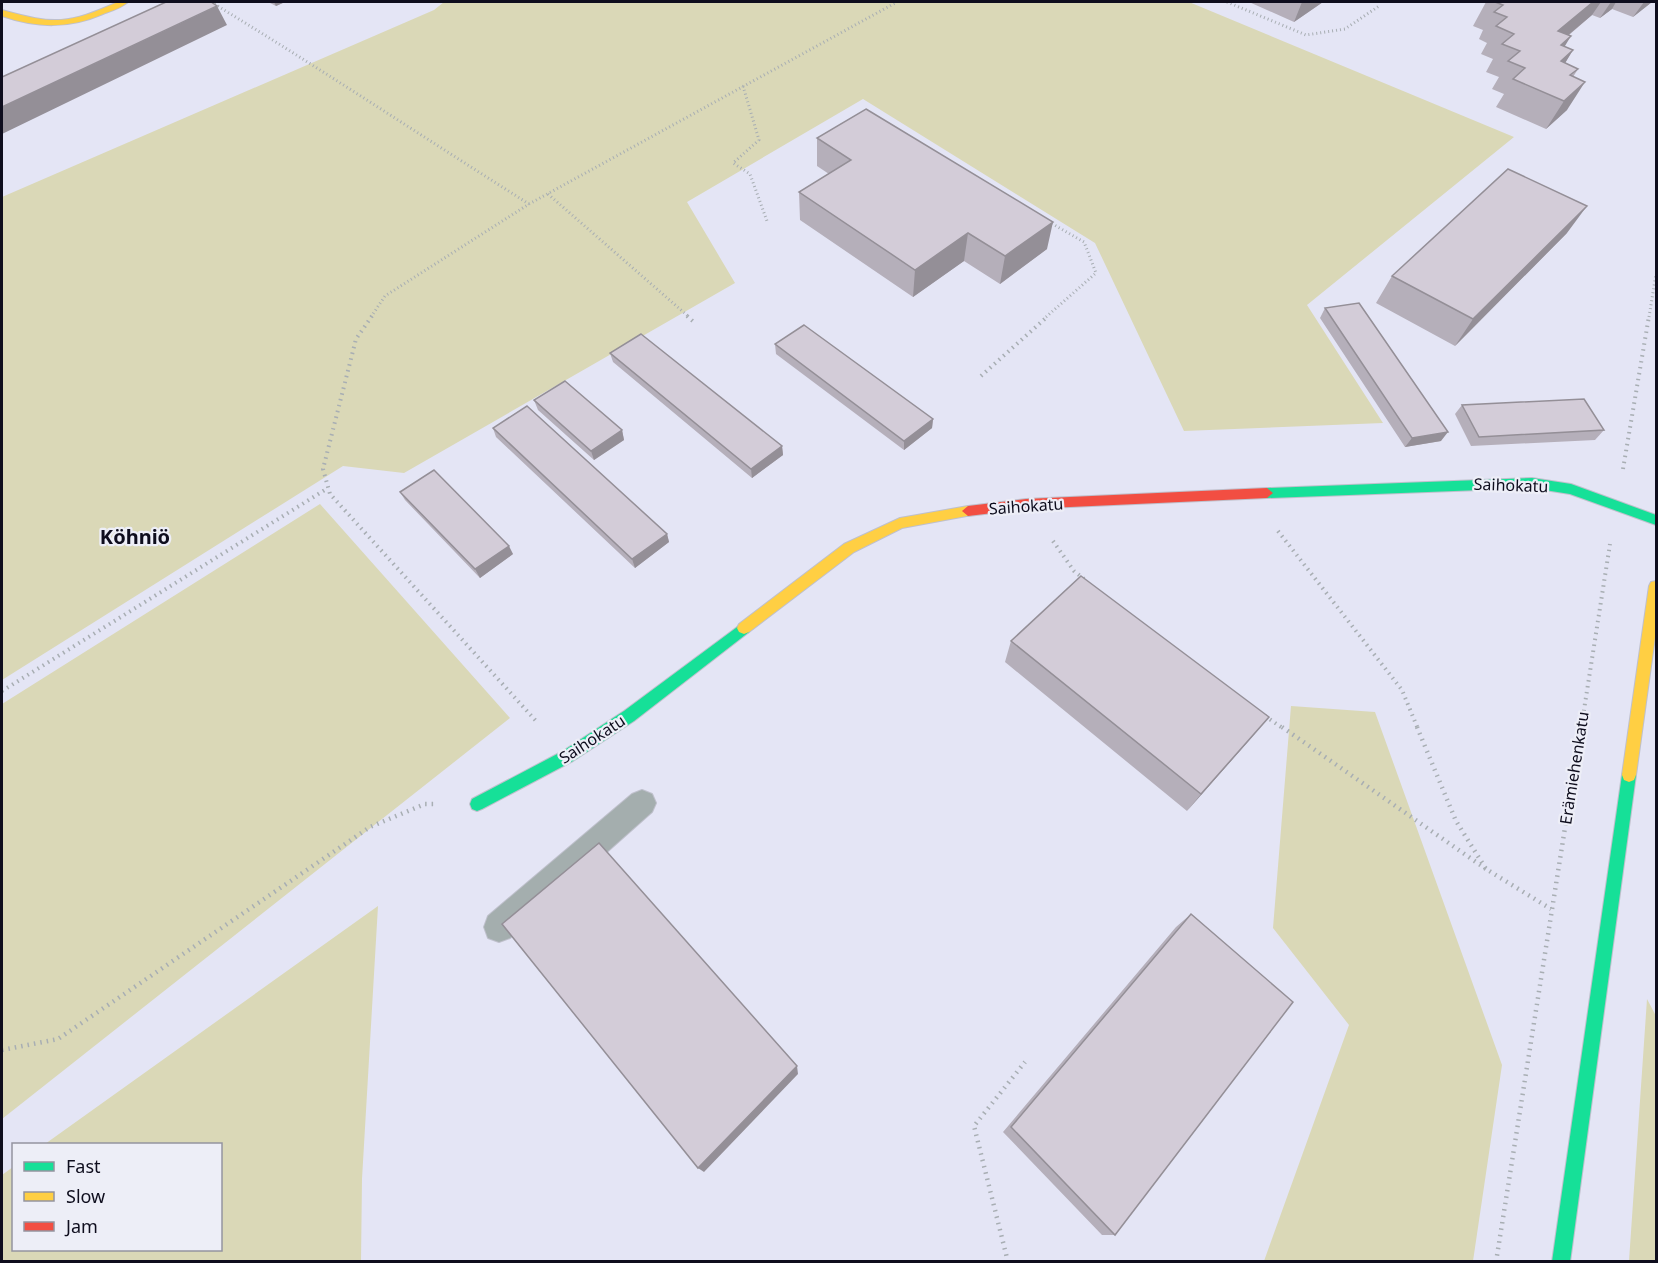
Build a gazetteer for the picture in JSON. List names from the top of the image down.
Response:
{
  "streets": {
    "street": ["Saihokatu"],
    "path": ["Erämiehenkatu"]
  },
  "crossings": [
    ["Saihokatu", "Erämiehenkatu"]
  ],
  "districts": ["Köhniö"],
  "legend": ["Fast", "Slow", "Jam"]
}
